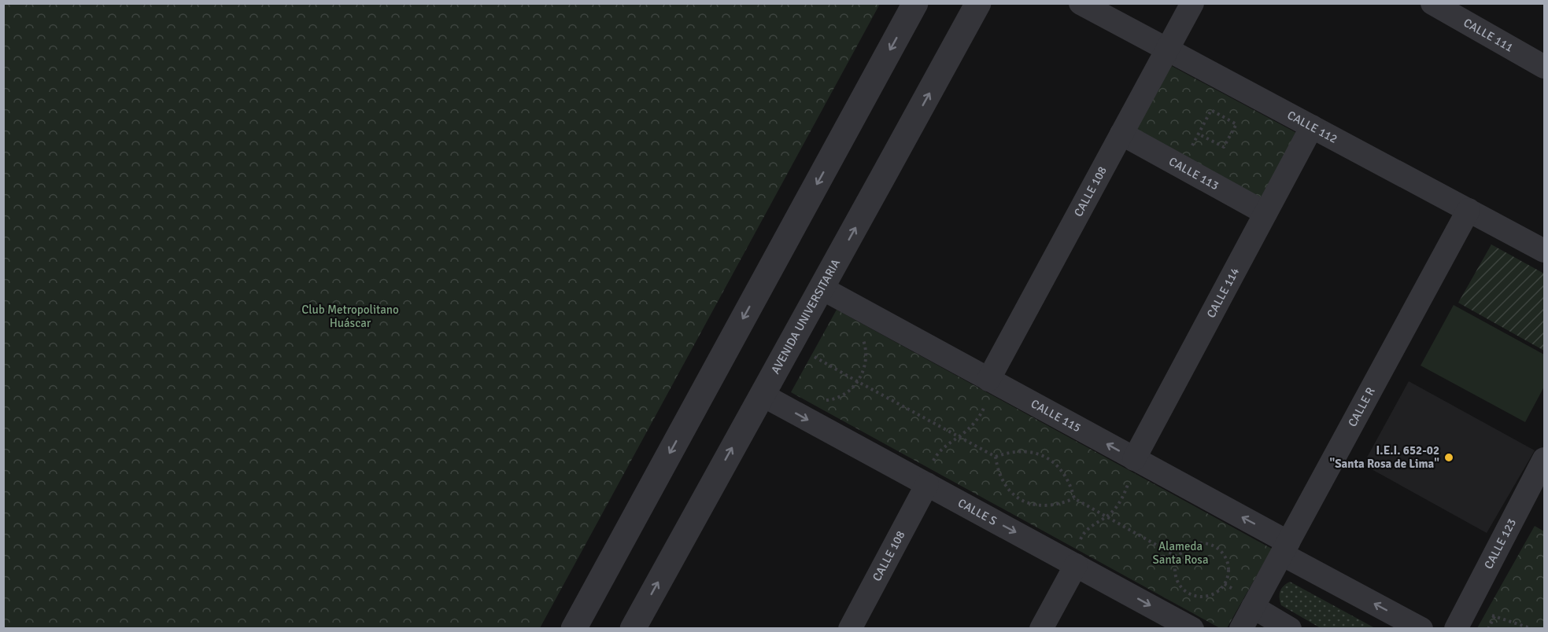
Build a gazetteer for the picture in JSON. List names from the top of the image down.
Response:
{
  "streets": {
    "street": [
      "CALLE 111",
      "CALLE 112",
      "CALLE 113",
      "CALLE 108",
      "CALLE 114",
      "AVENIDA UNIVERSITARIA",
      "CALLE R",
      "CALLE 115",
      "CALLE S",
      "CALLE 123"
    ]
  },
  "crossings": [
    ["CALLE 112", "CALLE 108"],
    ["CALLE 112", "CALLE 114"],
    ["CALLE 112", "CALLE R"],
    ["CALLE 113", "CALLE 108"],
    ["CALLE 113", "CALLE 114"],
    ["CALLE 108", "CALLE 115"],
    ["CALLE 108", "CALLE S"],
    ["CALLE 114", "CALLE 115"],
    ["AVENIDA UNIVERSITARIA", "CALLE 115"],
    ["AVENIDA UNIVERSITARIA", "CALLE S"],
    ["CALLE R", "CALLE 115"]
  ],
  "one_way": ["CALLE 115", "CALLE S"],
  "parks": ["Club Metropolitano Huáscar", "Alameda Santa Rosa"],
  "places": ["I.E.I. 652-02 \"Santa Rosa de Lima\""]
}
